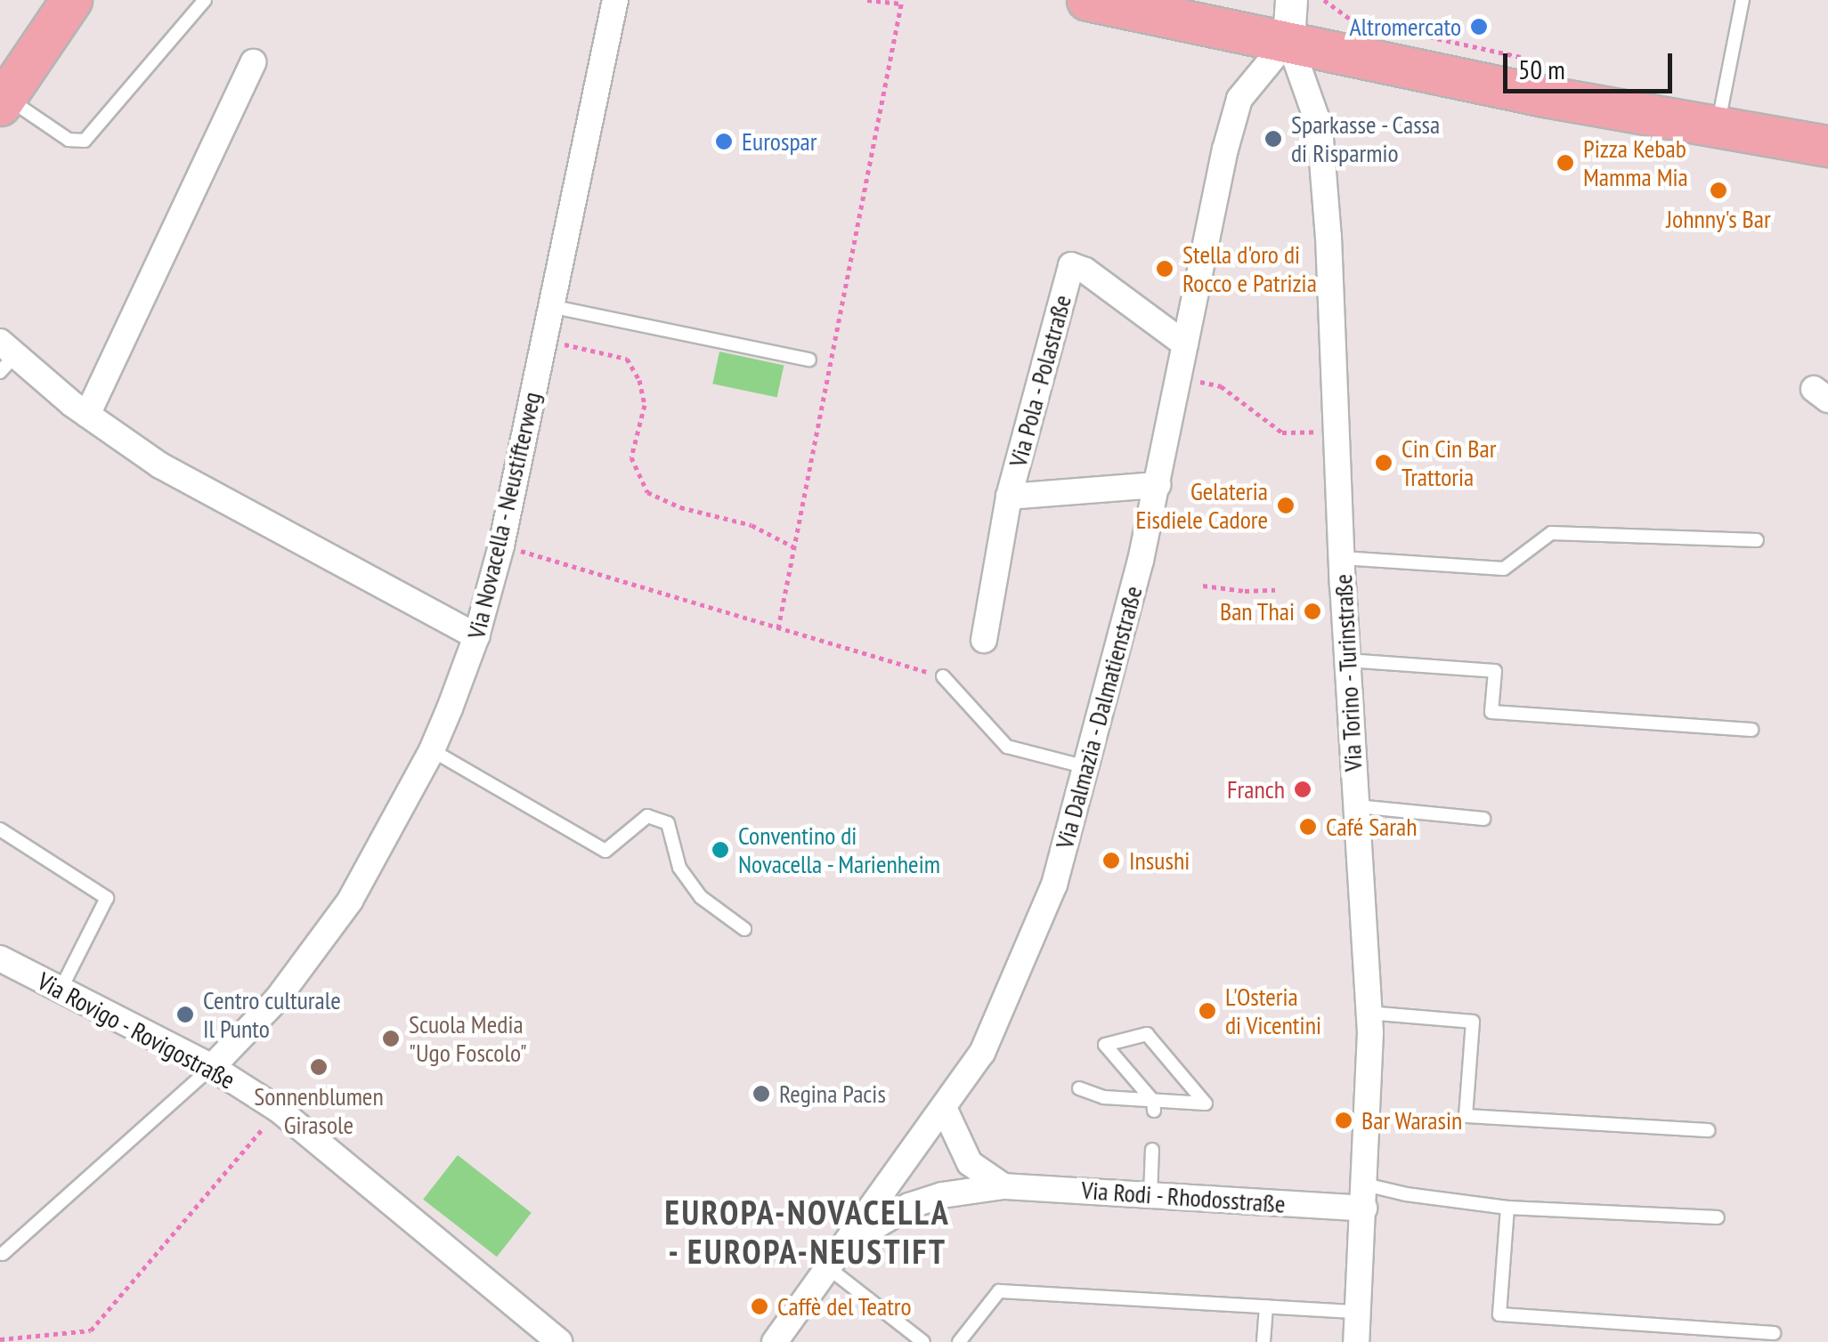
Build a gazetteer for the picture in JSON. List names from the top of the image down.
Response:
{
  "streets": {
    "street": [
      "Via Pola - Polastraße",
      "Via Novacella - Neustifterweg",
      "Via Torino - Turinstraße",
      "Via Dalmazia - Dalmatienstraße",
      "Via Rovigo - Rovigostraße",
      "Via Rodi - Rhodosstraße"
    ]
  },
  "crossings": [
    ["Via Pola - Polastraße", "Via Dalmazia - Dalmatienstraße"],
    ["Via Novacella - Neustifterweg", "Via Rovigo - Rovigostraße"],
    ["Via Torino - Turinstraße", "Via Dalmazia - Dalmatienstraße"],
    ["Via Torino - Turinstraße", "Via Rodi - Rhodosstraße"],
    ["Via Dalmazia - Dalmatienstraße", "Via Rodi - Rhodosstraße"]
  ],
  "districts": ["EUROPA-NOVACELLA - EUROPA-NEUSTIFT"],
  "places": [
    "Altromercato",
    "Sparkasse - Cassa di Risparmio",
    "Eurospar",
    "Pizza Kebab Mamma Mia",
    "Johnny's Bar",
    "Stella d'oro di Rocco e Patrizia",
    "Cin Cin Bar Trattoria",
    "Gelateria Eisdiele Cadore",
    "Ban Thai",
    "Franch",
    "Café Sarah",
    "Conventino di Novacella - Marienheim",
    "Insushi",
    "L'Osteria di Vicentini",
    "Centro culturale Il Punto",
    "Scuola Media \"Ugo Foscolo\"",
    "Sonnenblumen Girasole",
    "Regina Pacis",
    "Bar Warasin",
    "Caffè del Teatro"
  ],
  "scale_bar": "50 m"
}
